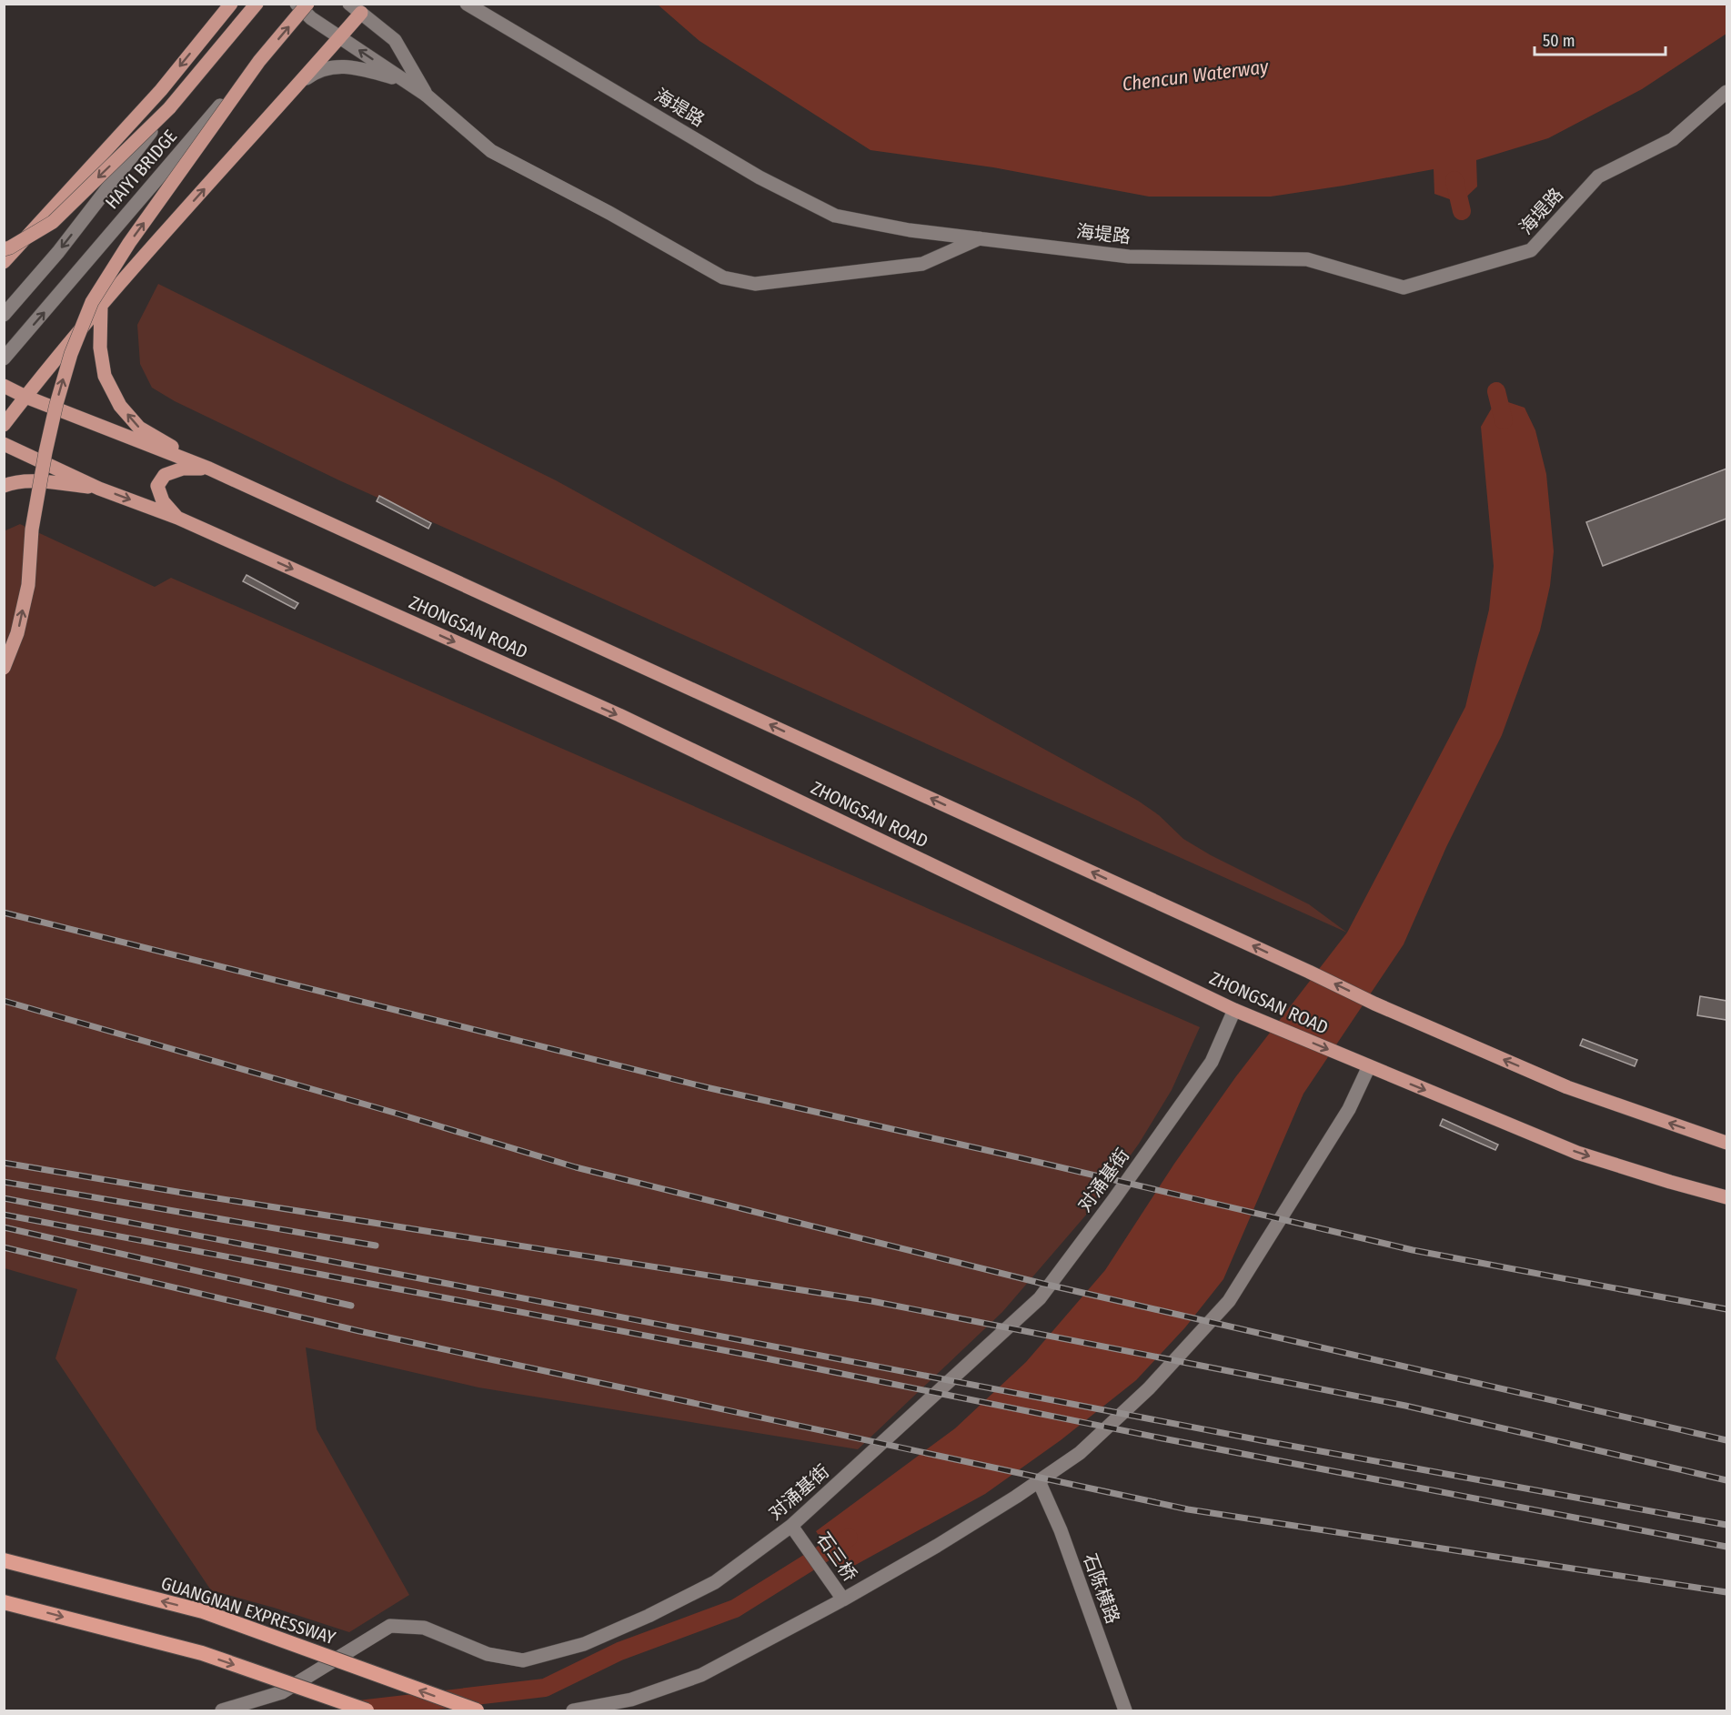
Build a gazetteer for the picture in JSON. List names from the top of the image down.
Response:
{
  "streets": {
    "highway": ["GUANGNAN EXPRESSWAY"],
    "main road": ["HAIYI BRIDGE", "ZHONGSAN ROAD"],
    "street": [
      "海堤路",
      "对涌基街",
      "石三桥",
      "石陈横路"
    ]
  },
  "crossings": [
    ["ZHONGSAN ROAD", "对涌基街"],
    ["对涌基街", "石三桥"]
  ],
  "water": ["Chencun Waterway"],
  "scale_bar": "50 m"
}
